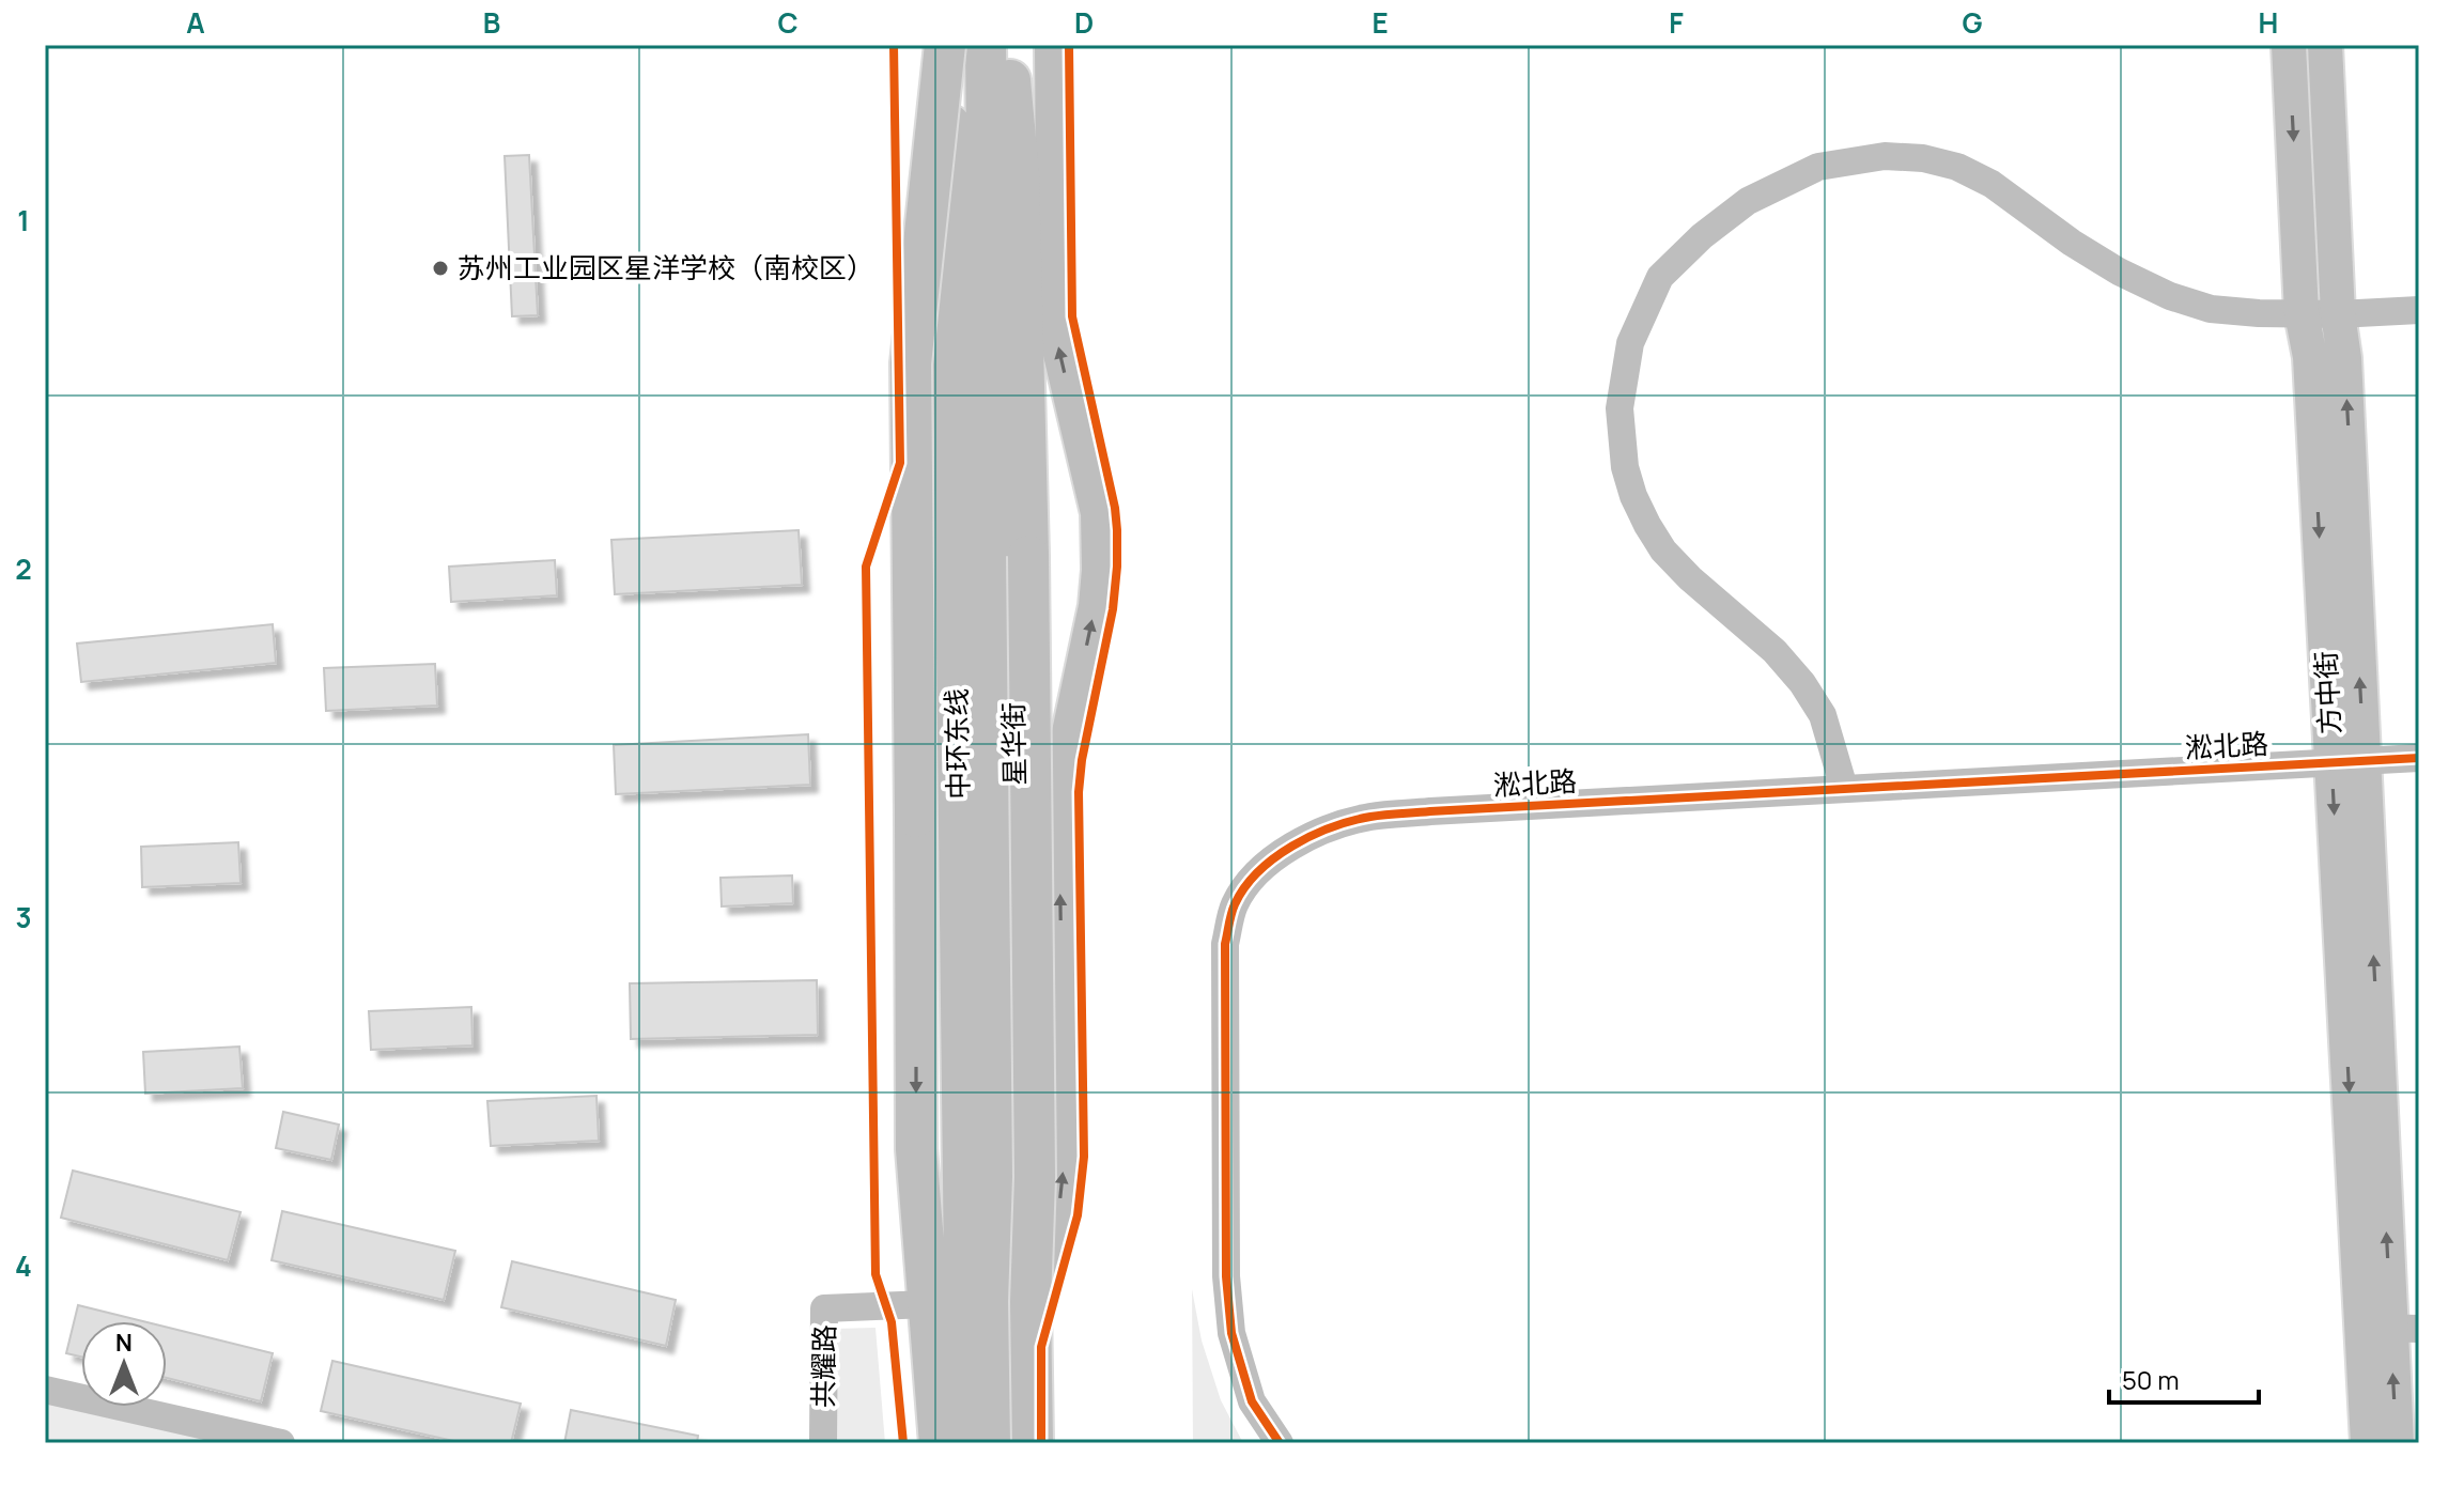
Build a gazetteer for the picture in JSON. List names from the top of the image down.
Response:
{
  "streets": {
    "highway": ["中环东线"],
    "main road": ["方中街", "星华街"],
    "street": ["淞北路", "共耀路"]
  },
  "crossings": [
    ["方中街", "淞北路"]
  ],
  "places": ["苏州工业园区星洋学校（南校区）"],
  "scale_bar": "50 m",
  "north": "top",
  "grid": {
    "columns": [
      "A",
      "B",
      "C",
      "D",
      "E",
      "F",
      "G",
      "H"
    ],
    "rows": [
      "1",
      "2",
      "3",
      "4"
    ]
  }
}
